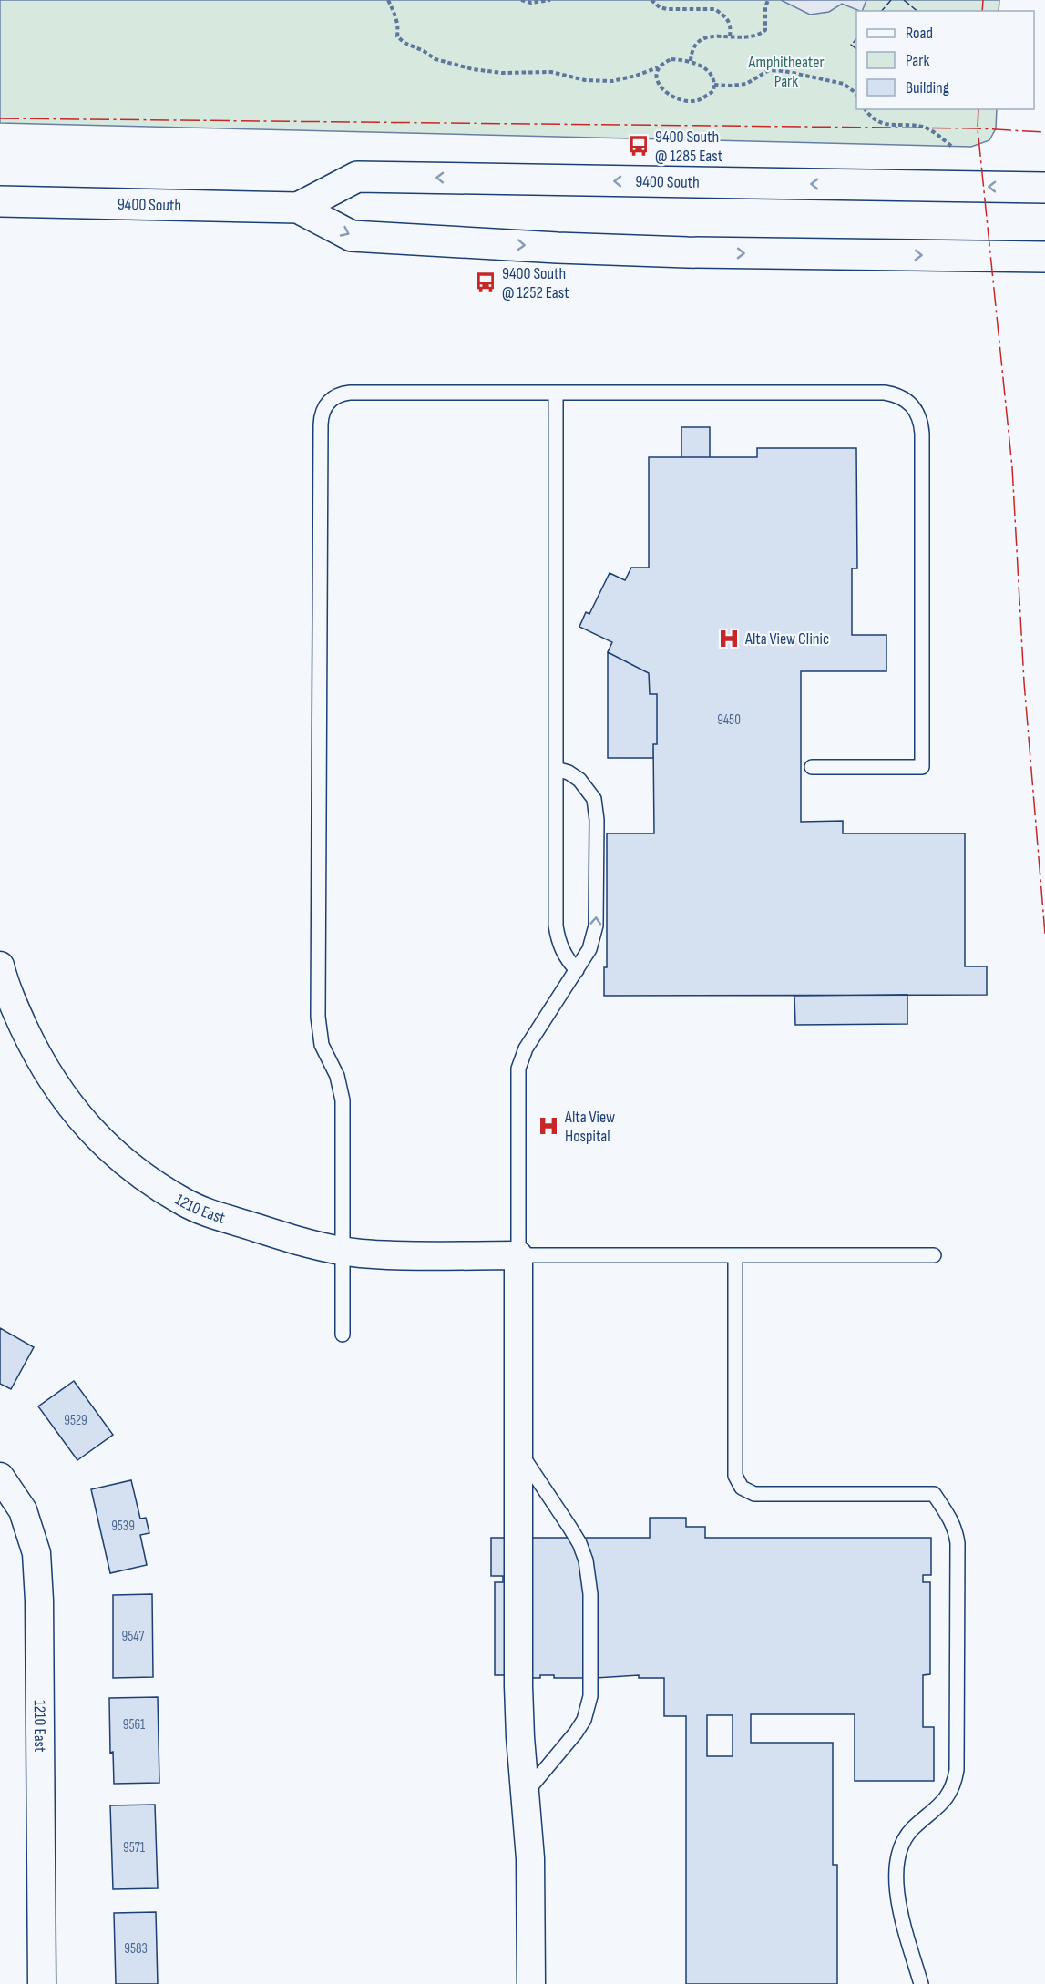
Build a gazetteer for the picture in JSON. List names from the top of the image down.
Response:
{
  "streets": {
    "main road": ["9400 South"],
    "street": ["1210 East"]
  },
  "parks": ["Amphitheater Park"],
  "places": {
    "bus stop": ["9400 South @ 1285 East", "9400 South @ 1252 East"],
    "hospital": ["Alta View Clinic", "Alta View Hospital"]
  },
  "house_numbers": [
    "9450",
    "9529",
    "9539",
    "9547",
    "9561",
    "9571",
    "9583"
  ],
  "legend": ["Road", "Park", "Building"]
}
